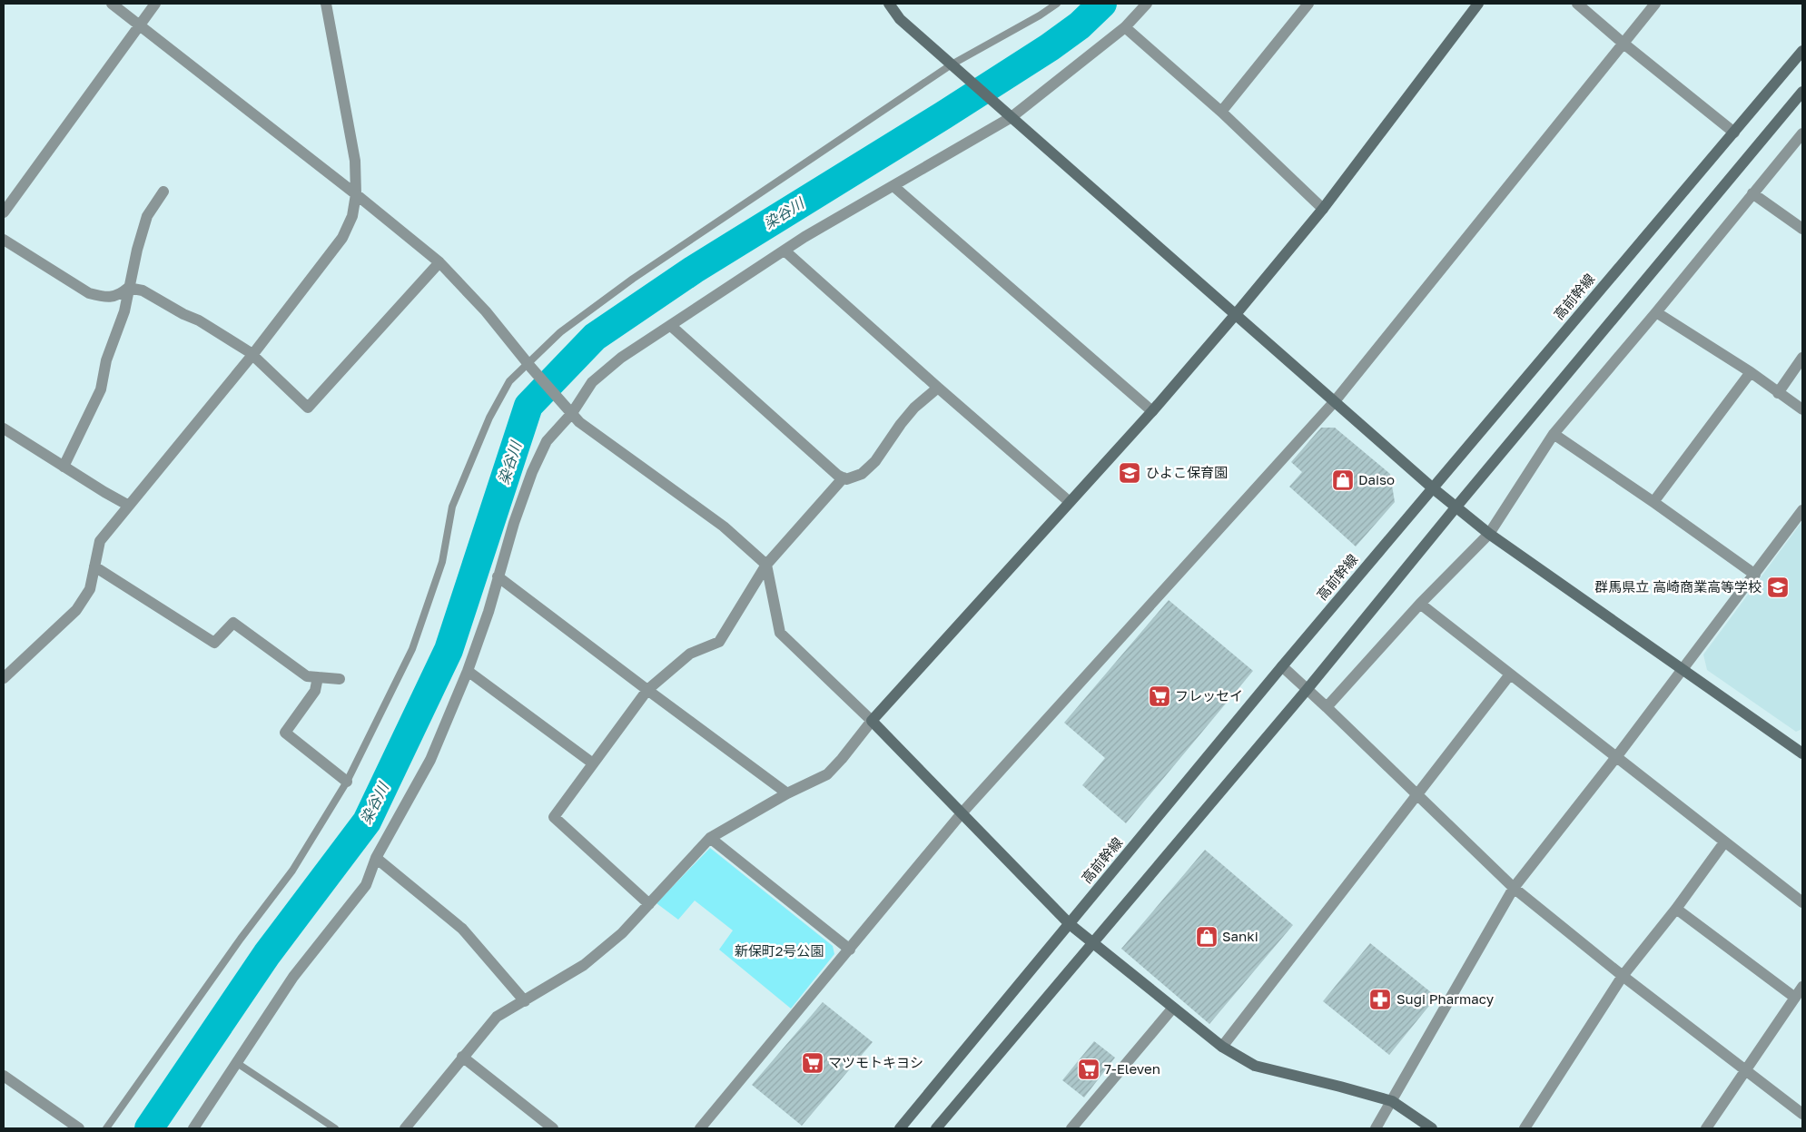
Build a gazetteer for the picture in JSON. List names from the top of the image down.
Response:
{
  "streets": {
    "street": ["高前幹線"]
  },
  "water": ["染谷川"],
  "parks": ["新保町2号公園"],
  "places": {
    "school or university": ["ひよこ保育園", "群馬県立 高崎商業高等学校"],
    "shop": ["Daiso", "Sanki"],
    "supermarket": ["フレッセイ", "マツモトキヨシ", "7-Eleven"],
    "pharmacy": ["Sugi Pharmacy"]
  }
}
